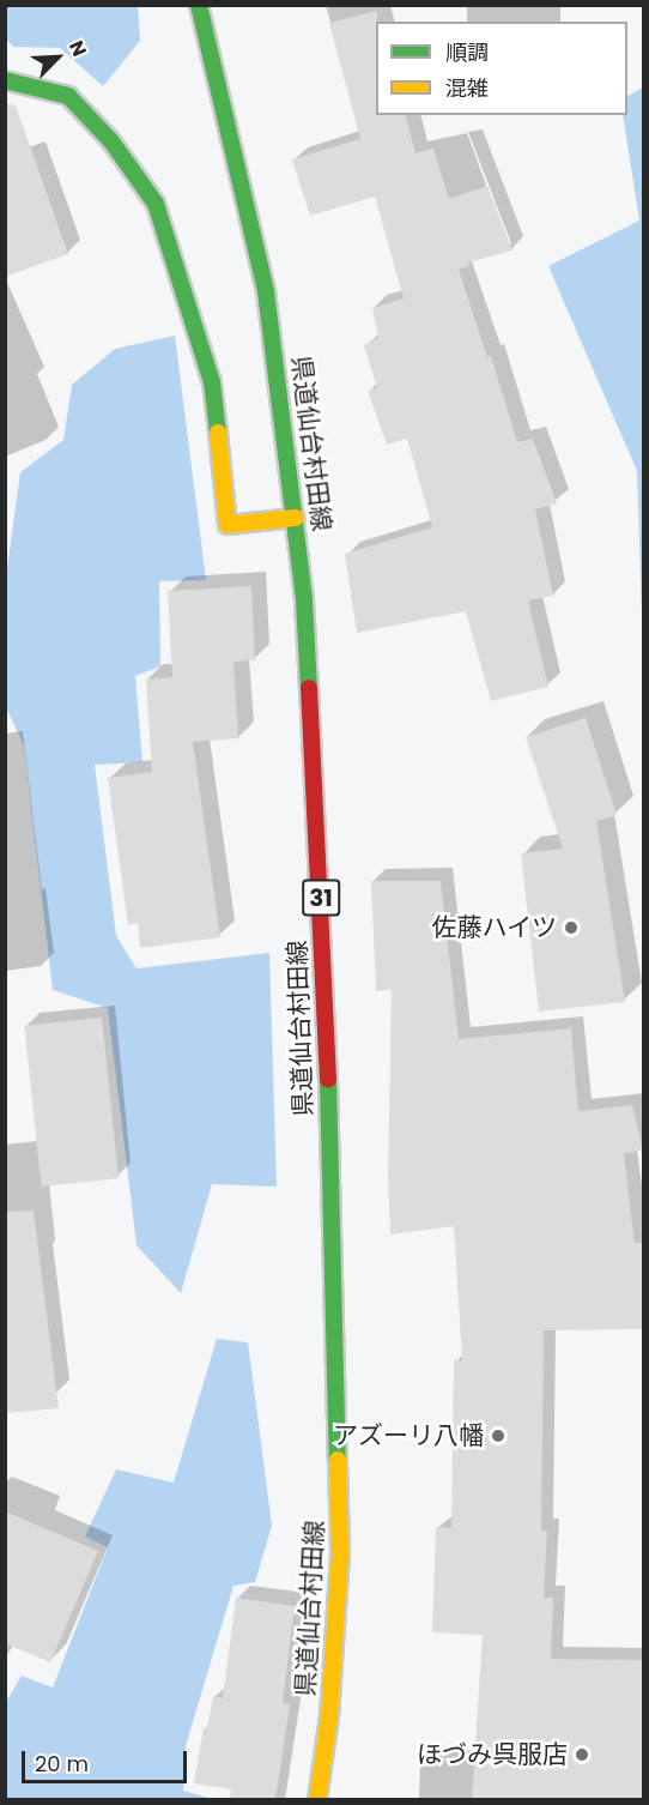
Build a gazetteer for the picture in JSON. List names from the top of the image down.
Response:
{
  "streets": {
    "main road": ["県道仙台村田線", "31"]
  },
  "places": ["佐藤ハイツ", "アズーリ八幡", "ほづみ呉服店"],
  "legend": ["順調", "混雑"],
  "scale_bar": "20 m",
  "north": "top right"
}
